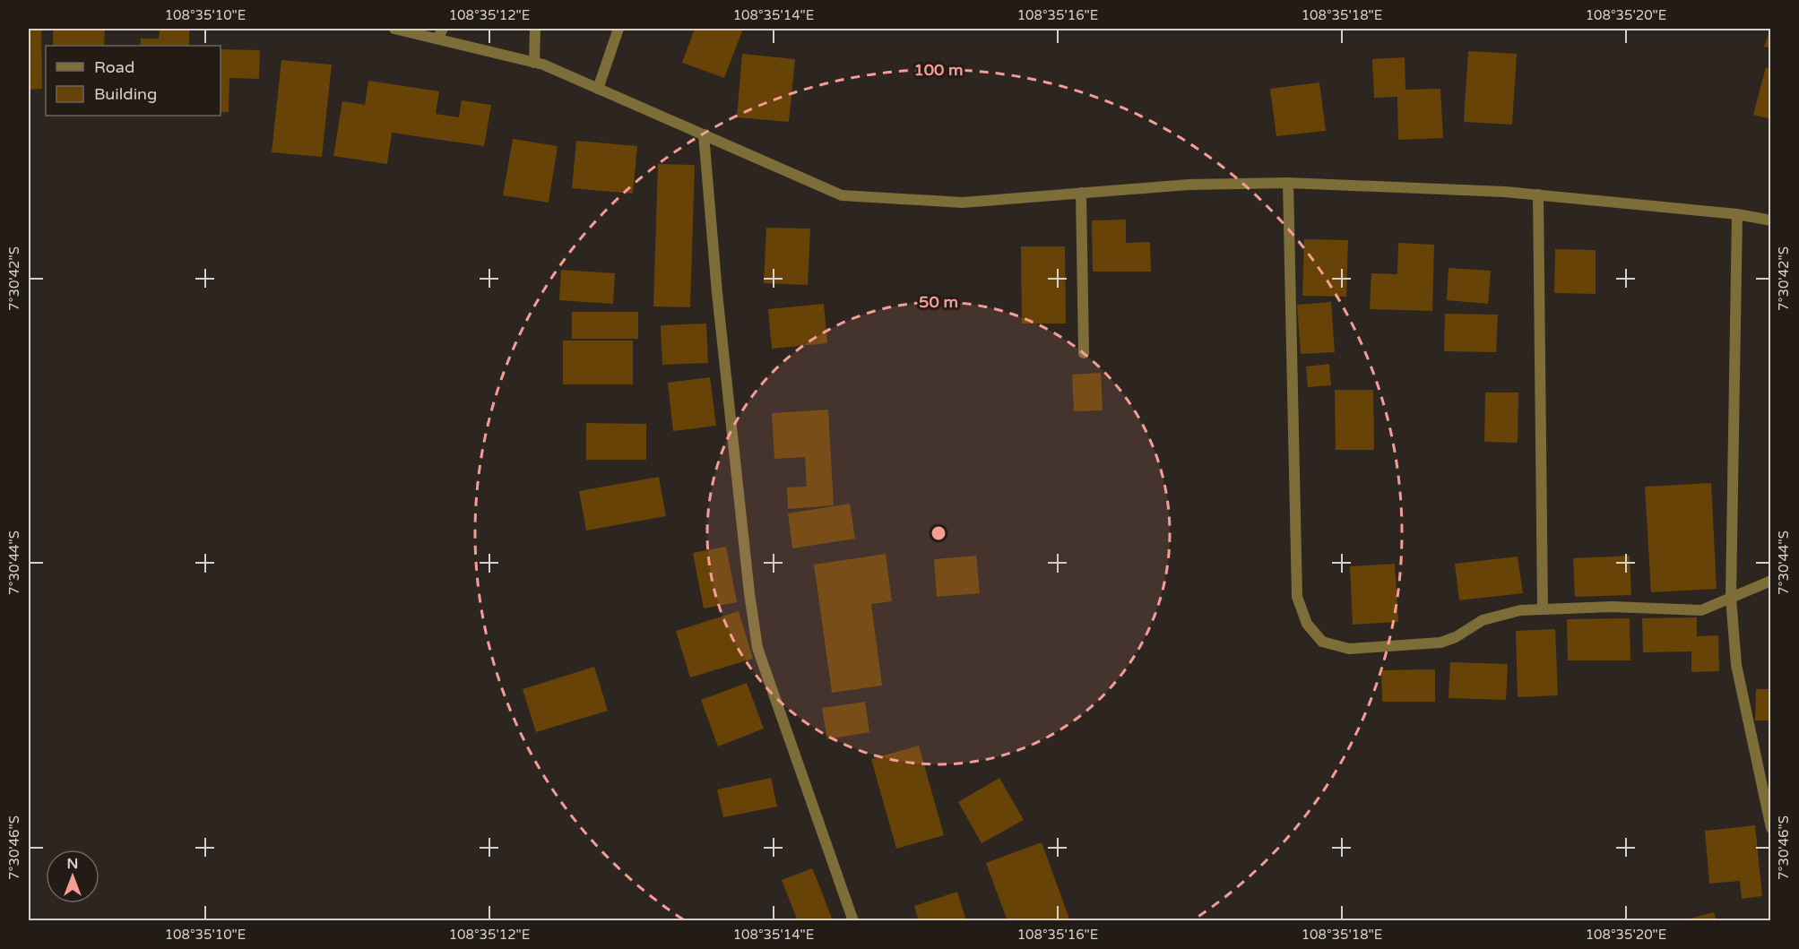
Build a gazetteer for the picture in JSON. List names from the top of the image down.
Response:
{
  "legend": ["Road", "Building"],
  "north": "top",
  "coordinates": [
    "108°35'10\"E",
    "108°35'12\"E",
    "108°35'14\"E",
    "108°35'16\"E",
    "108°35'18\"E",
    "108°35'20\"E",
    "7°30'42\"S",
    "7°30'44\"S",
    "7°30'46\"S"
  ],
  "rings": ["100 m", "50 m"]
}
